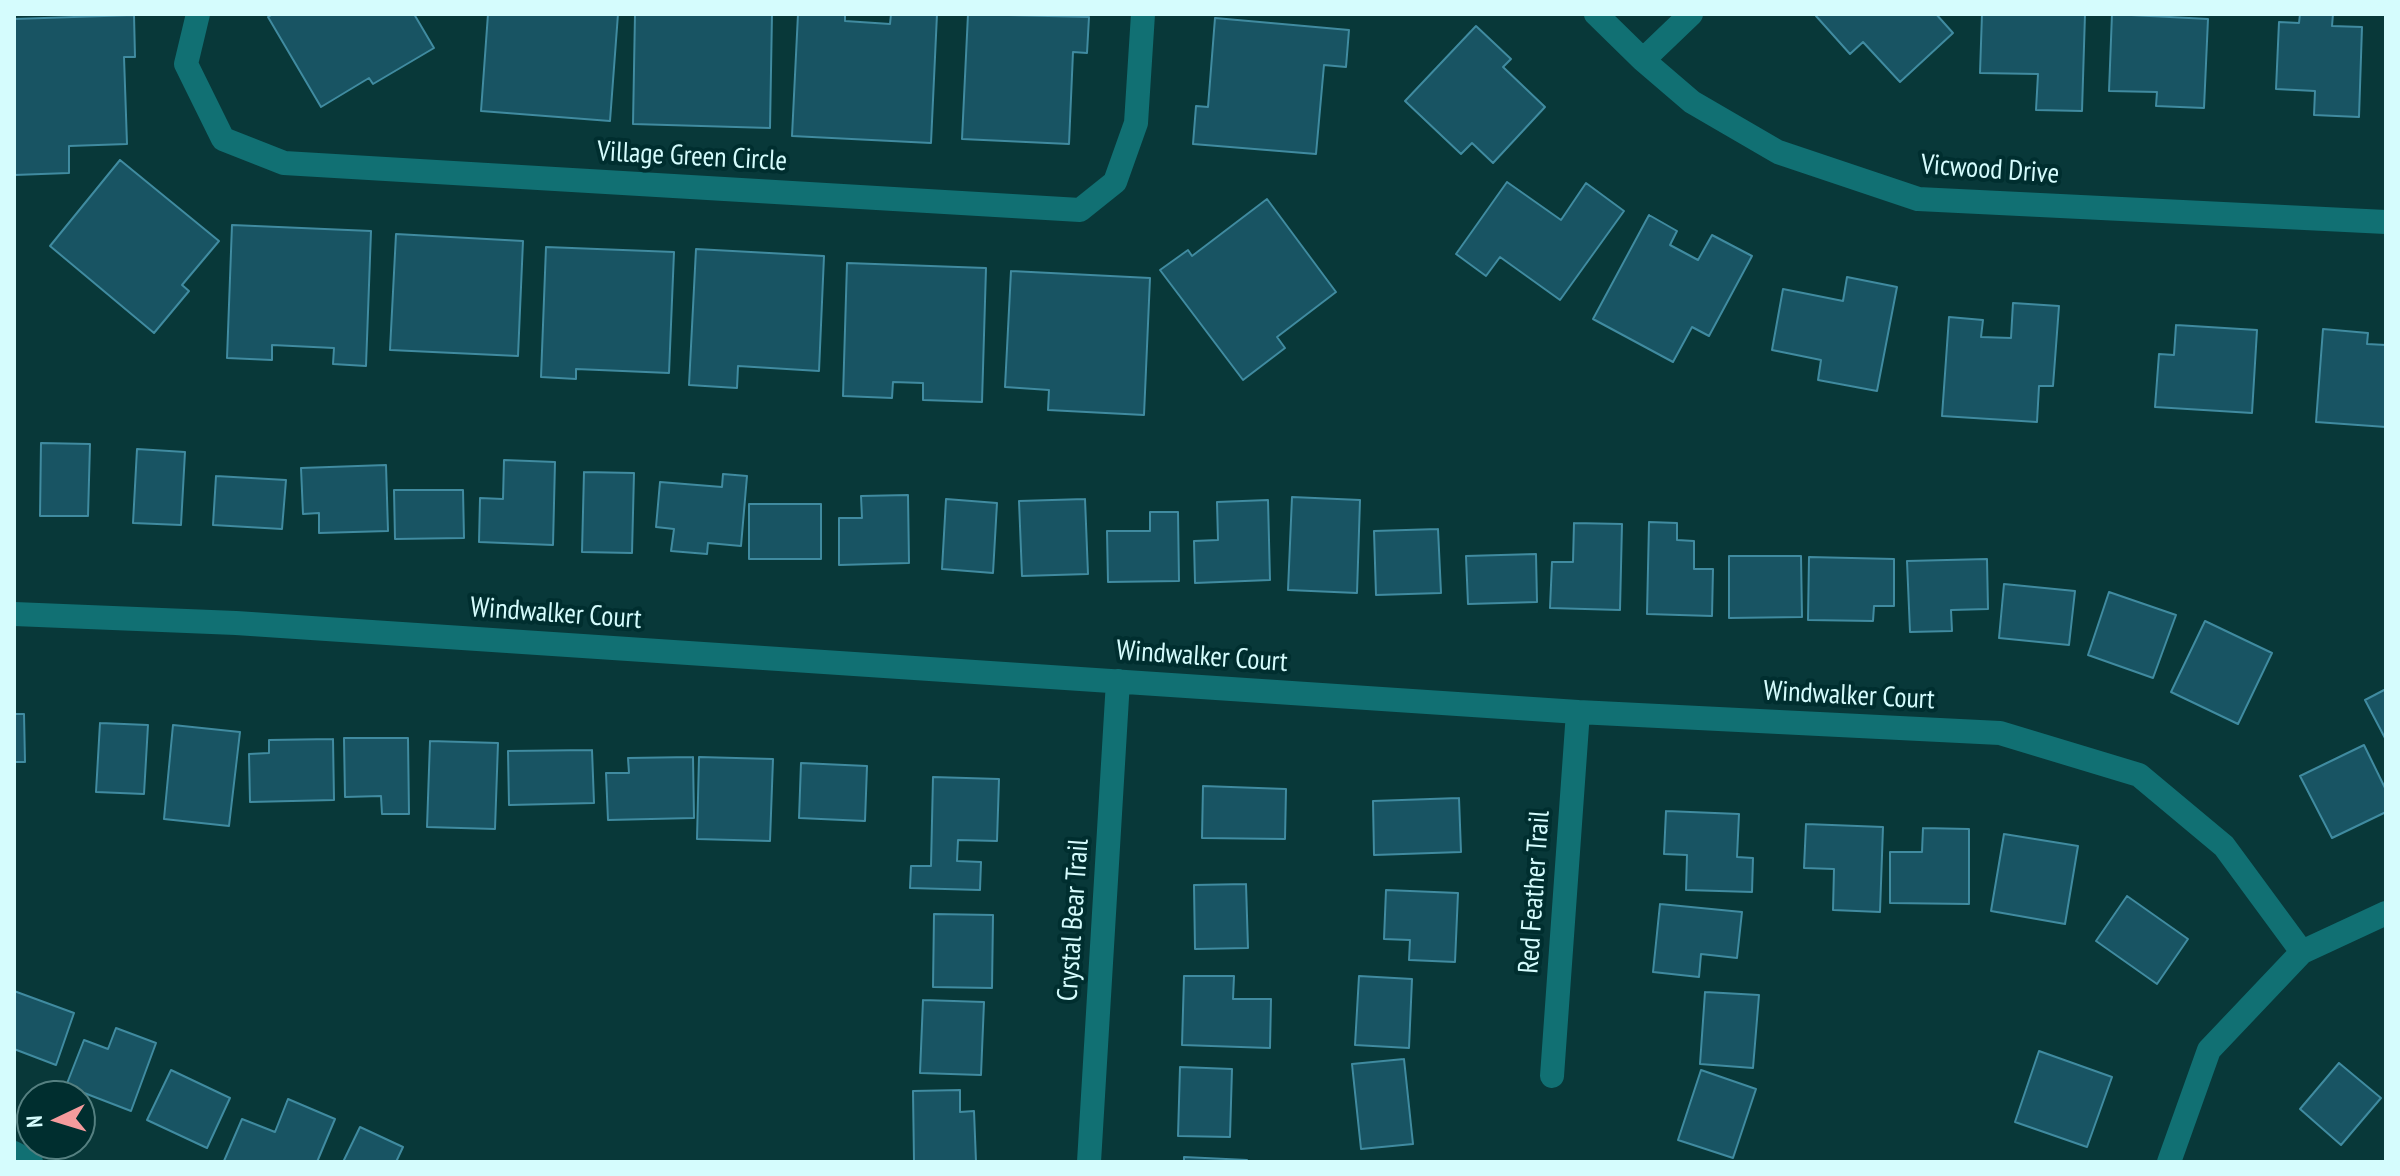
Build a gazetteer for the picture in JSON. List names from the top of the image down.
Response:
{
  "streets": {
    "street": [
      "Village Green Circle",
      "Vicwood Drive",
      "Windwalker Court",
      "Red Feather Trail",
      "Crystal Bear Trail"
    ]
  },
  "crossings": [
    ["Windwalker Court", "Red Feather Trail"],
    ["Windwalker Court", "Crystal Bear Trail"]
  ],
  "north": "left"
}
